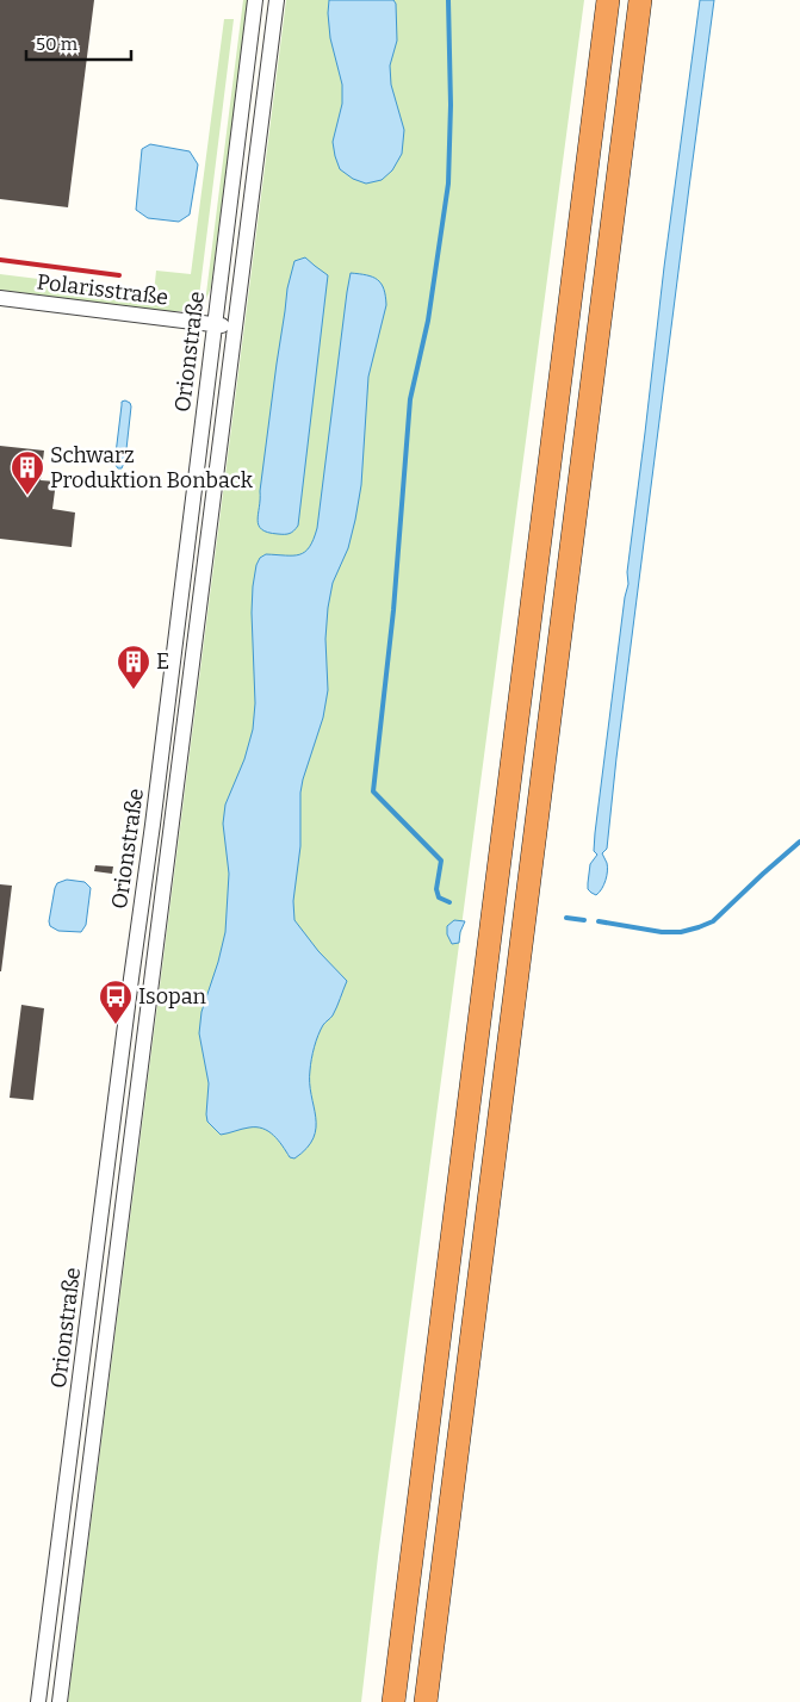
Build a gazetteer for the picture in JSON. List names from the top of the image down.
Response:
{
  "streets": {
    "street": ["Polarisstraße", "Orionstraße"]
  },
  "crossings": [
    ["Polarisstraße", "Orionstraße"]
  ],
  "places": {
    "building": ["Schwarz Produktion Bonback", "E"],
    "bus stop": ["Isopan"]
  },
  "scale_bar": "50 m"
}
